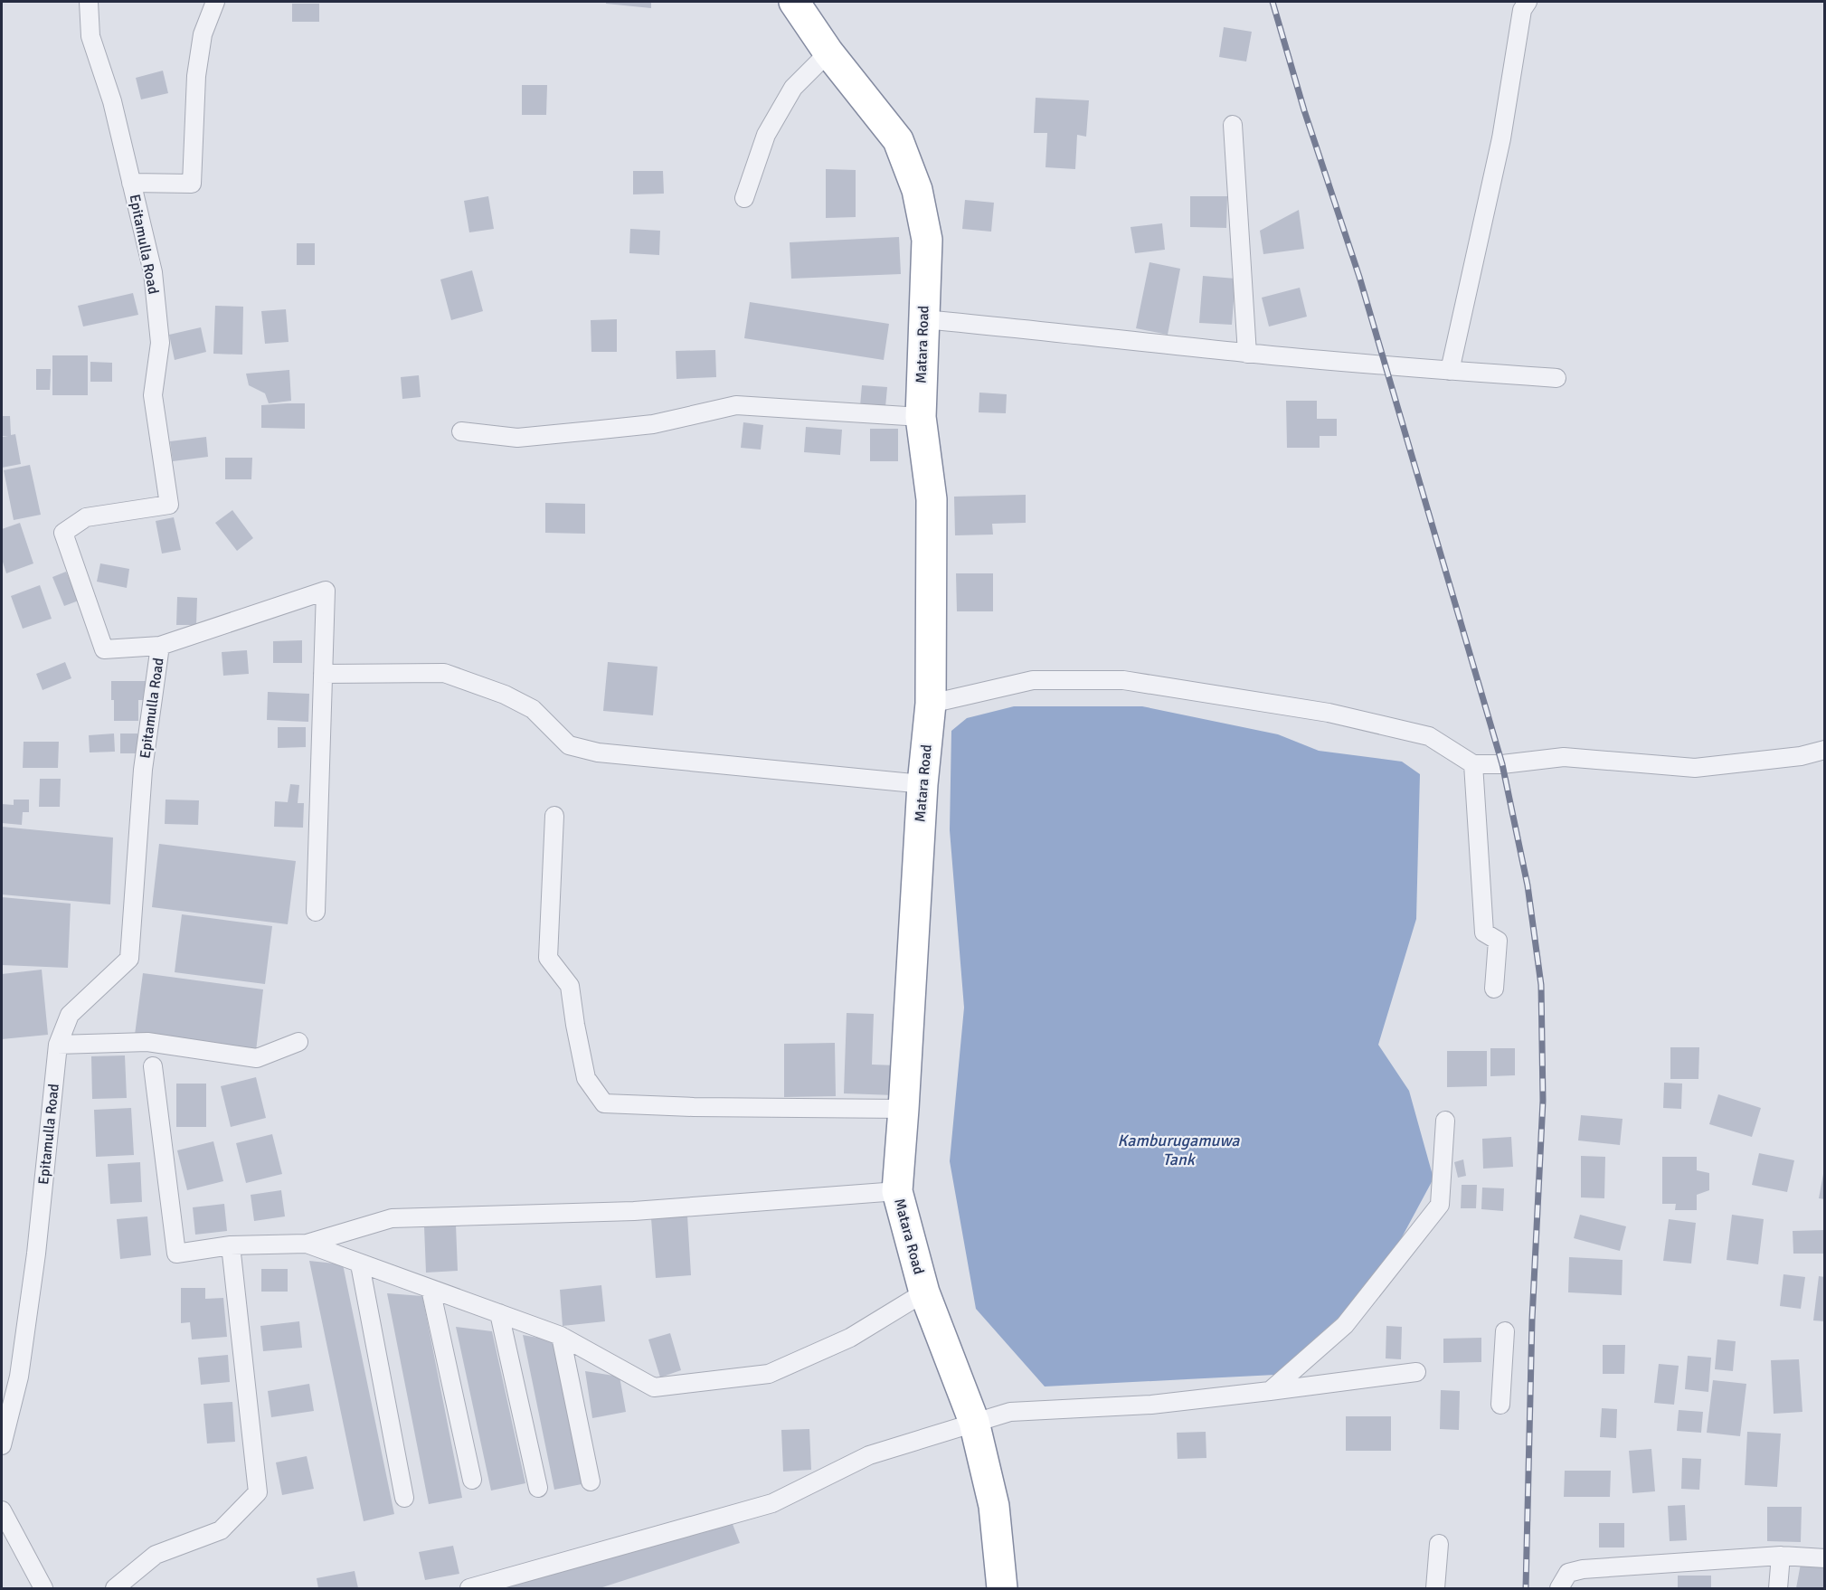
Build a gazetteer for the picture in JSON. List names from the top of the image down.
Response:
{
  "streets": {
    "highway": ["Matara Road"],
    "street": ["Epitamulla Road"]
  },
  "water": ["Kamburugamuwa Tank"]
}
